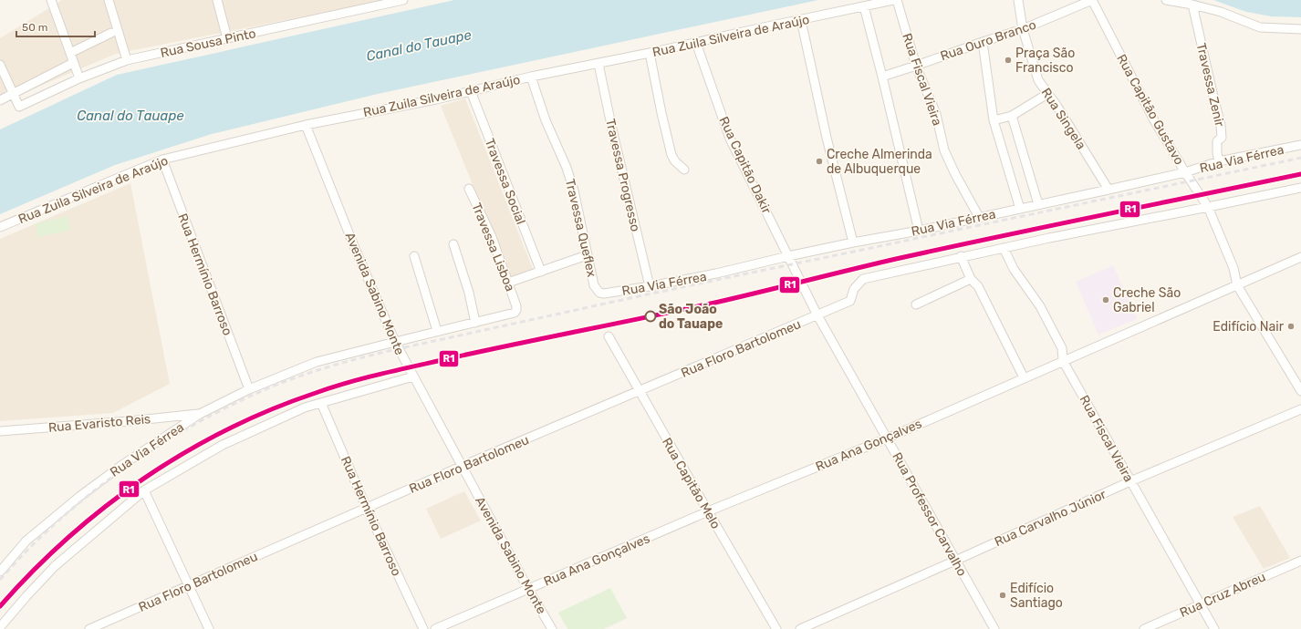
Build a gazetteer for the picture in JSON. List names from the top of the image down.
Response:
{
  "streets": {
    "street": [
      "Rua Zuila Silveira de Araújo",
      "Rua Ouro Branco",
      "Rua Sousa Pinto",
      "Rua Fiscal Vieira",
      "Travessa Zenir",
      "Rua Capitão Gustavo",
      "Rua Singela",
      "Rua Via Férrea",
      "Rua Capitão Dakir",
      "Travessa Progresso",
      "Travessa Social",
      "Travessa Queflex",
      "Travessa Lisboa",
      "Rua Hermínio Barroso",
      "Avenida Sabino Monte",
      "Rua Floro Bartolomeu",
      "Rua Evaristo Reis",
      "Rua Ana Gonçalves",
      "Rua Capitão Melo",
      "Rua Professor Carvalho",
      "Rua Carvalho Júnior",
      "Rua Cruz Abreu"
    ]
  },
  "crossings": [
    ["Rua Zuila Silveira de Araújo", "Rua Capitão Dakir"],
    ["Rua Zuila Silveira de Araújo", "Travessa Progresso"],
    ["Rua Zuila Silveira de Araújo", "Travessa Social"],
    ["Rua Zuila Silveira de Araújo", "Travessa Queflex"],
    ["Rua Zuila Silveira de Araújo", "Rua Hermínio Barroso"],
    ["Rua Zuila Silveira de Araújo", "Avenida Sabino Monte"],
    ["Rua Ouro Branco", "Rua Fiscal Vieira"],
    ["Rua Ouro Branco", "Rua Capitão Gustavo"],
    ["Rua Ouro Branco", "Rua Singela"],
    ["Rua Fiscal Vieira", "Rua Via Férrea"],
    ["Rua Fiscal Vieira", "Rua Ana Gonçalves"],
    ["Rua Fiscal Vieira", "Rua Carvalho Júnior"],
    ["Rua Fiscal Vieira", "Rua Cruz Abreu"],
    ["Travessa Zenir", "Rua Via Férrea"],
    ["Rua Capitão Gustavo", "Rua Via Férrea"],
    ["Rua Capitão Gustavo", "Rua Ana Gonçalves"],
    ["Rua Singela", "Rua Via Férrea"],
    ["Rua Via Férrea", "Rua Capitão Dakir"],
    ["Rua Via Férrea", "Travessa Progresso"],
    ["Rua Via Férrea", "Travessa Queflex"],
    ["Rua Via Férrea", "Rua Hermínio Barroso"],
    ["Rua Via Férrea", "Avenida Sabino Monte"],
    ["Rua Via Férrea", "Rua Evaristo Reis"],
    ["Rua Capitão Dakir", "Rua Professor Carvalho"],
    ["Rua Hermínio Barroso", "Rua Floro Bartolomeu"],
    ["Avenida Sabino Monte", "Rua Floro Bartolomeu"],
    ["Avenida Sabino Monte", "Rua Ana Gonçalves"],
    ["Rua Floro Bartolomeu", "Rua Capitão Melo"],
    ["Rua Floro Bartolomeu", "Rua Professor Carvalho"],
    ["Rua Ana Gonçalves", "Rua Capitão Melo"],
    ["Rua Ana Gonçalves", "Rua Professor Carvalho"],
    ["Rua Professor Carvalho", "Rua Carvalho Júnior"]
  ],
  "water": ["Canal do Tauape"],
  "places": [
    "Praça São Francisco",
    "Creche Almerinda de Albuquerque",
    "Creche São Gabriel",
    "São João do Tauape",
    "Edifício Nair",
    "Edifício Santiago"
  ],
  "lines": ["transit line R1"],
  "scale_bar": "50 m"
}
